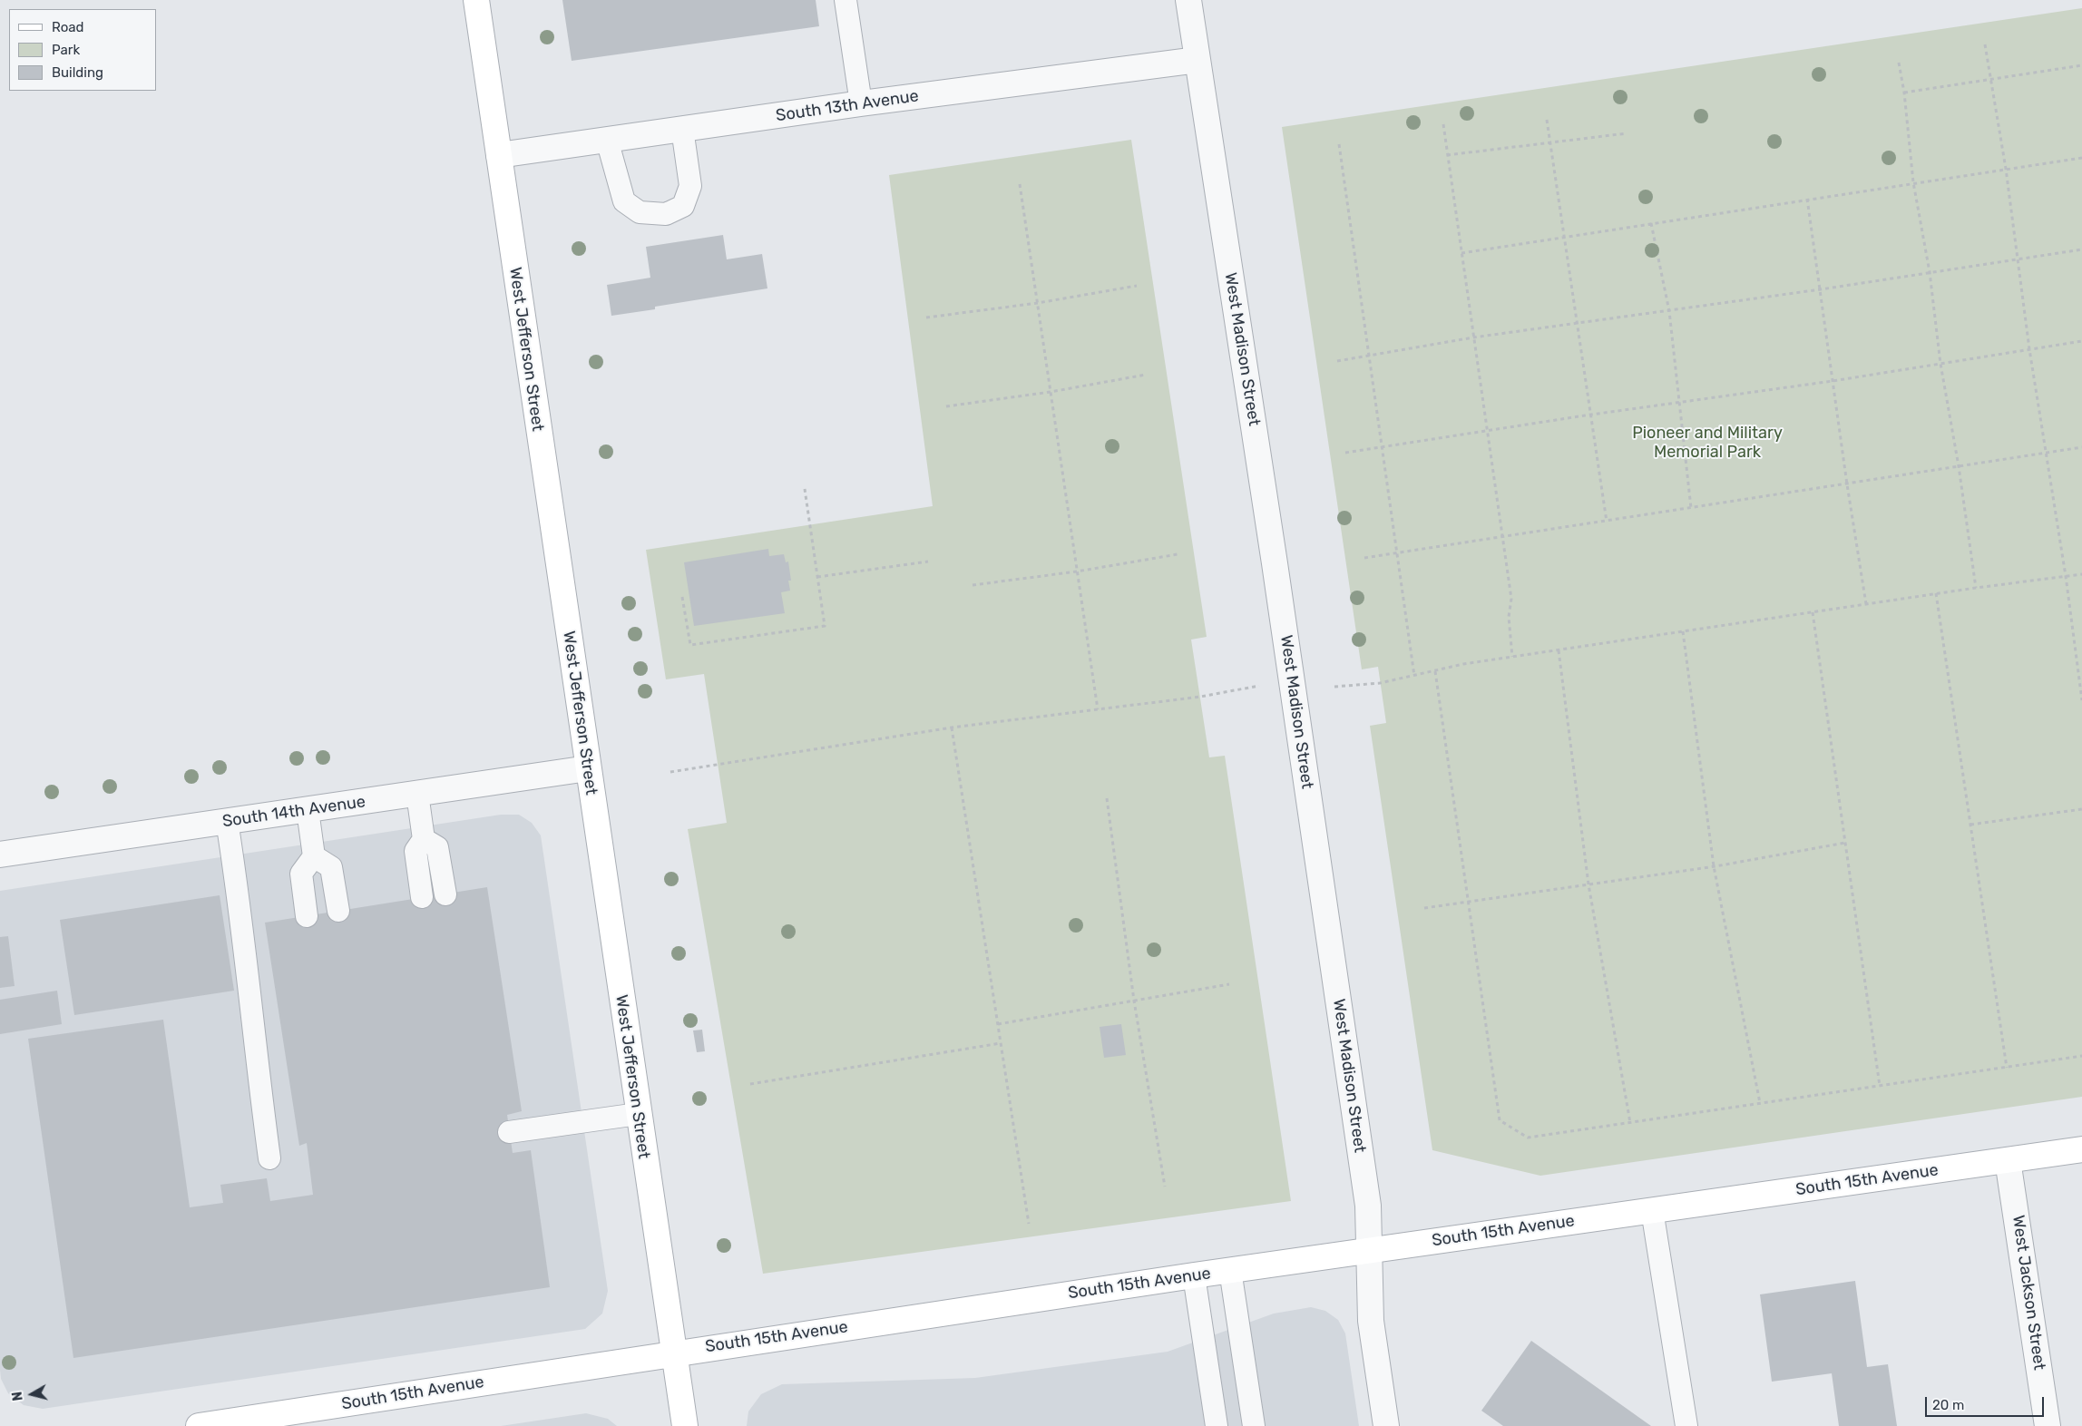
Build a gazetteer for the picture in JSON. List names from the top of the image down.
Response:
{
  "streets": {
    "main road": ["West Jefferson Street", "South 15th Avenue"],
    "street": [
      "South 13th Avenue",
      "West Madison Street",
      "South 14th Avenue",
      "West Jackson Street"
    ]
  },
  "crossings": [
    ["South 13th Avenue", "West Jefferson Street"],
    ["South 13th Avenue", "West Madison Street"],
    ["West Jefferson Street", "South 14th Avenue"],
    ["West Jefferson Street", "South 15th Avenue"],
    ["West Madison Street", "South 15th Avenue"],
    ["South 15th Avenue", "West Jackson Street"]
  ],
  "parks": ["Pioneer and Military Memorial Park"],
  "legend": ["Road", "Park", "Building"],
  "scale_bar": "20 m",
  "north": "left"
}
